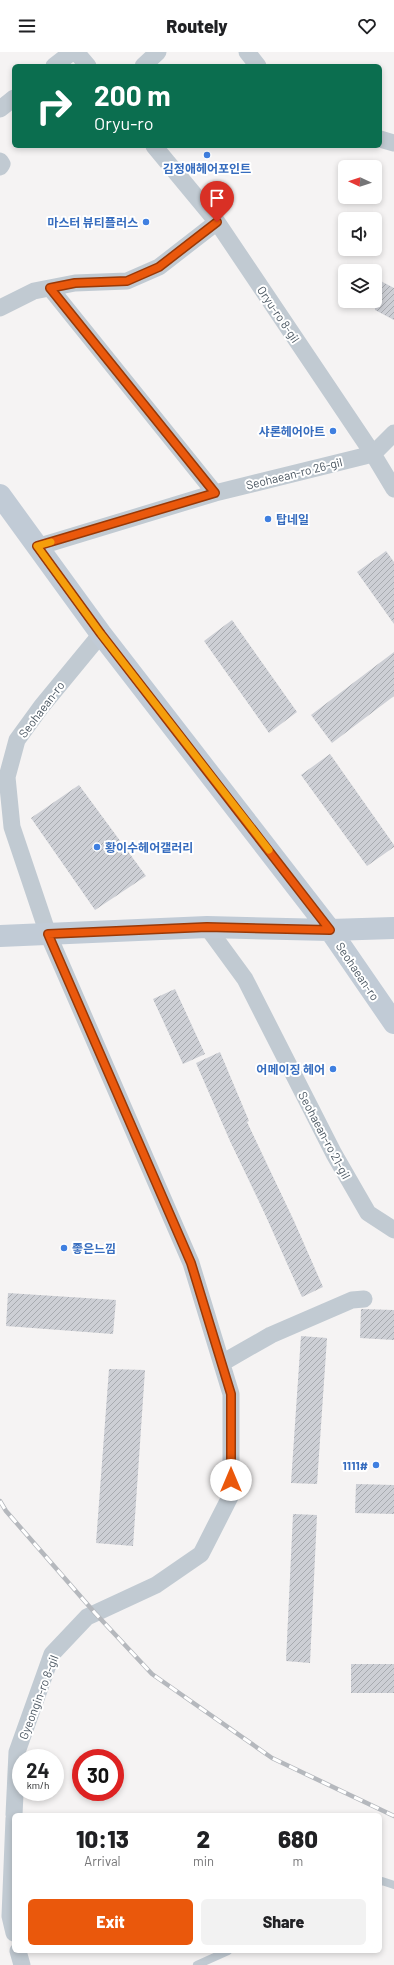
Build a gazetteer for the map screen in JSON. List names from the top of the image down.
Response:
{
  "streets": {
    "main road": ["Seohaean-ro"],
    "street": [
      "Oryu-ro 8-gil",
      "Seohaean-ro 26-gil",
      "Seohaean-ro 21-gil",
      "Gyeongin-ro 8-gil"
    ]
  },
  "crossings": [
    ["Oryu-ro 8-gil", "Seohaean-ro 26-gil"],
    ["Seohaean-ro 26-gil", "Seohaean-ro"],
    ["Seohaean-ro", "Gyeongin-ro 8-gil"]
  ],
  "places": [
    "김정애헤어포인트",
    "마스터 뷰티플러스",
    "샤론헤어아트",
    "탑네일",
    "황이수헤어갤러리",
    "어메이징 헤어",
    "좋은느낌",
    "1111#"
  ],
  "north": "left",
  "page": {
    "header": "Routely",
    "turn": ["200 m", "Oryu-ro"],
    "speed": "24 km/h",
    "limit": "30",
    "eta": [
      "10:13",
      "Arrival",
      "2",
      "min",
      "680",
      "m"
    ],
    "buttons": ["Exit", "Share"]
  }
}
